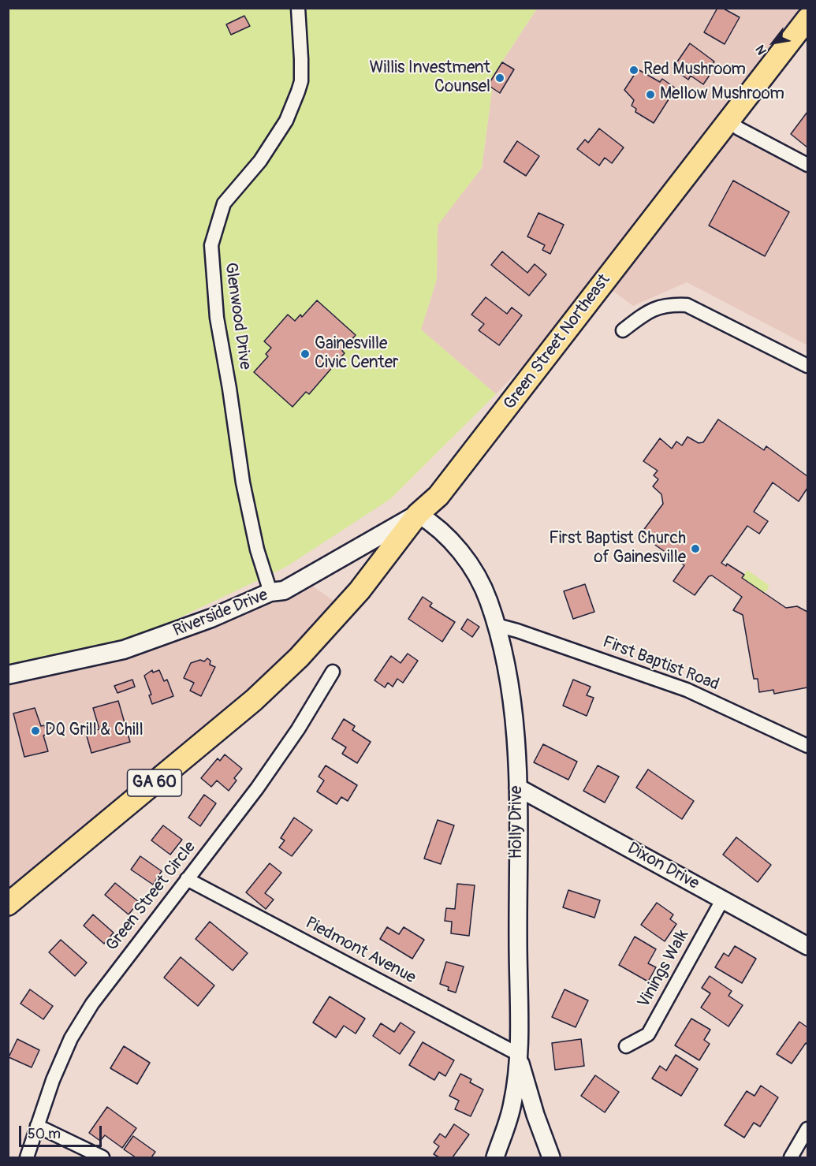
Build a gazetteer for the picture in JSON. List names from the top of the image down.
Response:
{
  "streets": {
    "highway": ["Green Street Northeast", "GA 60"],
    "main road": ["Riverside Drive"],
    "street": [
      "Glenwood Drive",
      "First Baptist Road",
      "Holly Drive",
      "Dixon Drive",
      "Green Street Circle",
      "Piedmont Avenue",
      "Vinings Walk"
    ]
  },
  "crossings": [
    ["Glenwood Drive", "Riverside Drive"],
    ["Green Street Northeast", "Riverside Drive"],
    ["Green Street Northeast", "Holly Drive"],
    ["Riverside Drive", "Holly Drive"],
    ["First Baptist Road", "Holly Drive"],
    ["Holly Drive", "Dixon Drive"],
    ["Holly Drive", "Piedmont Avenue"],
    ["Dixon Drive", "Vinings Walk"],
    ["Green Street Circle", "Piedmont Avenue"]
  ],
  "places": [
    "Red Mushroom",
    "Willis Investment Counsel",
    "Mellow Mushroom",
    "Gainesville Civic Center",
    "First Baptist Church of Gainesville",
    "DQ Grill & Chill"
  ],
  "scale_bar": "50 m",
  "north": "bottom left"
}
